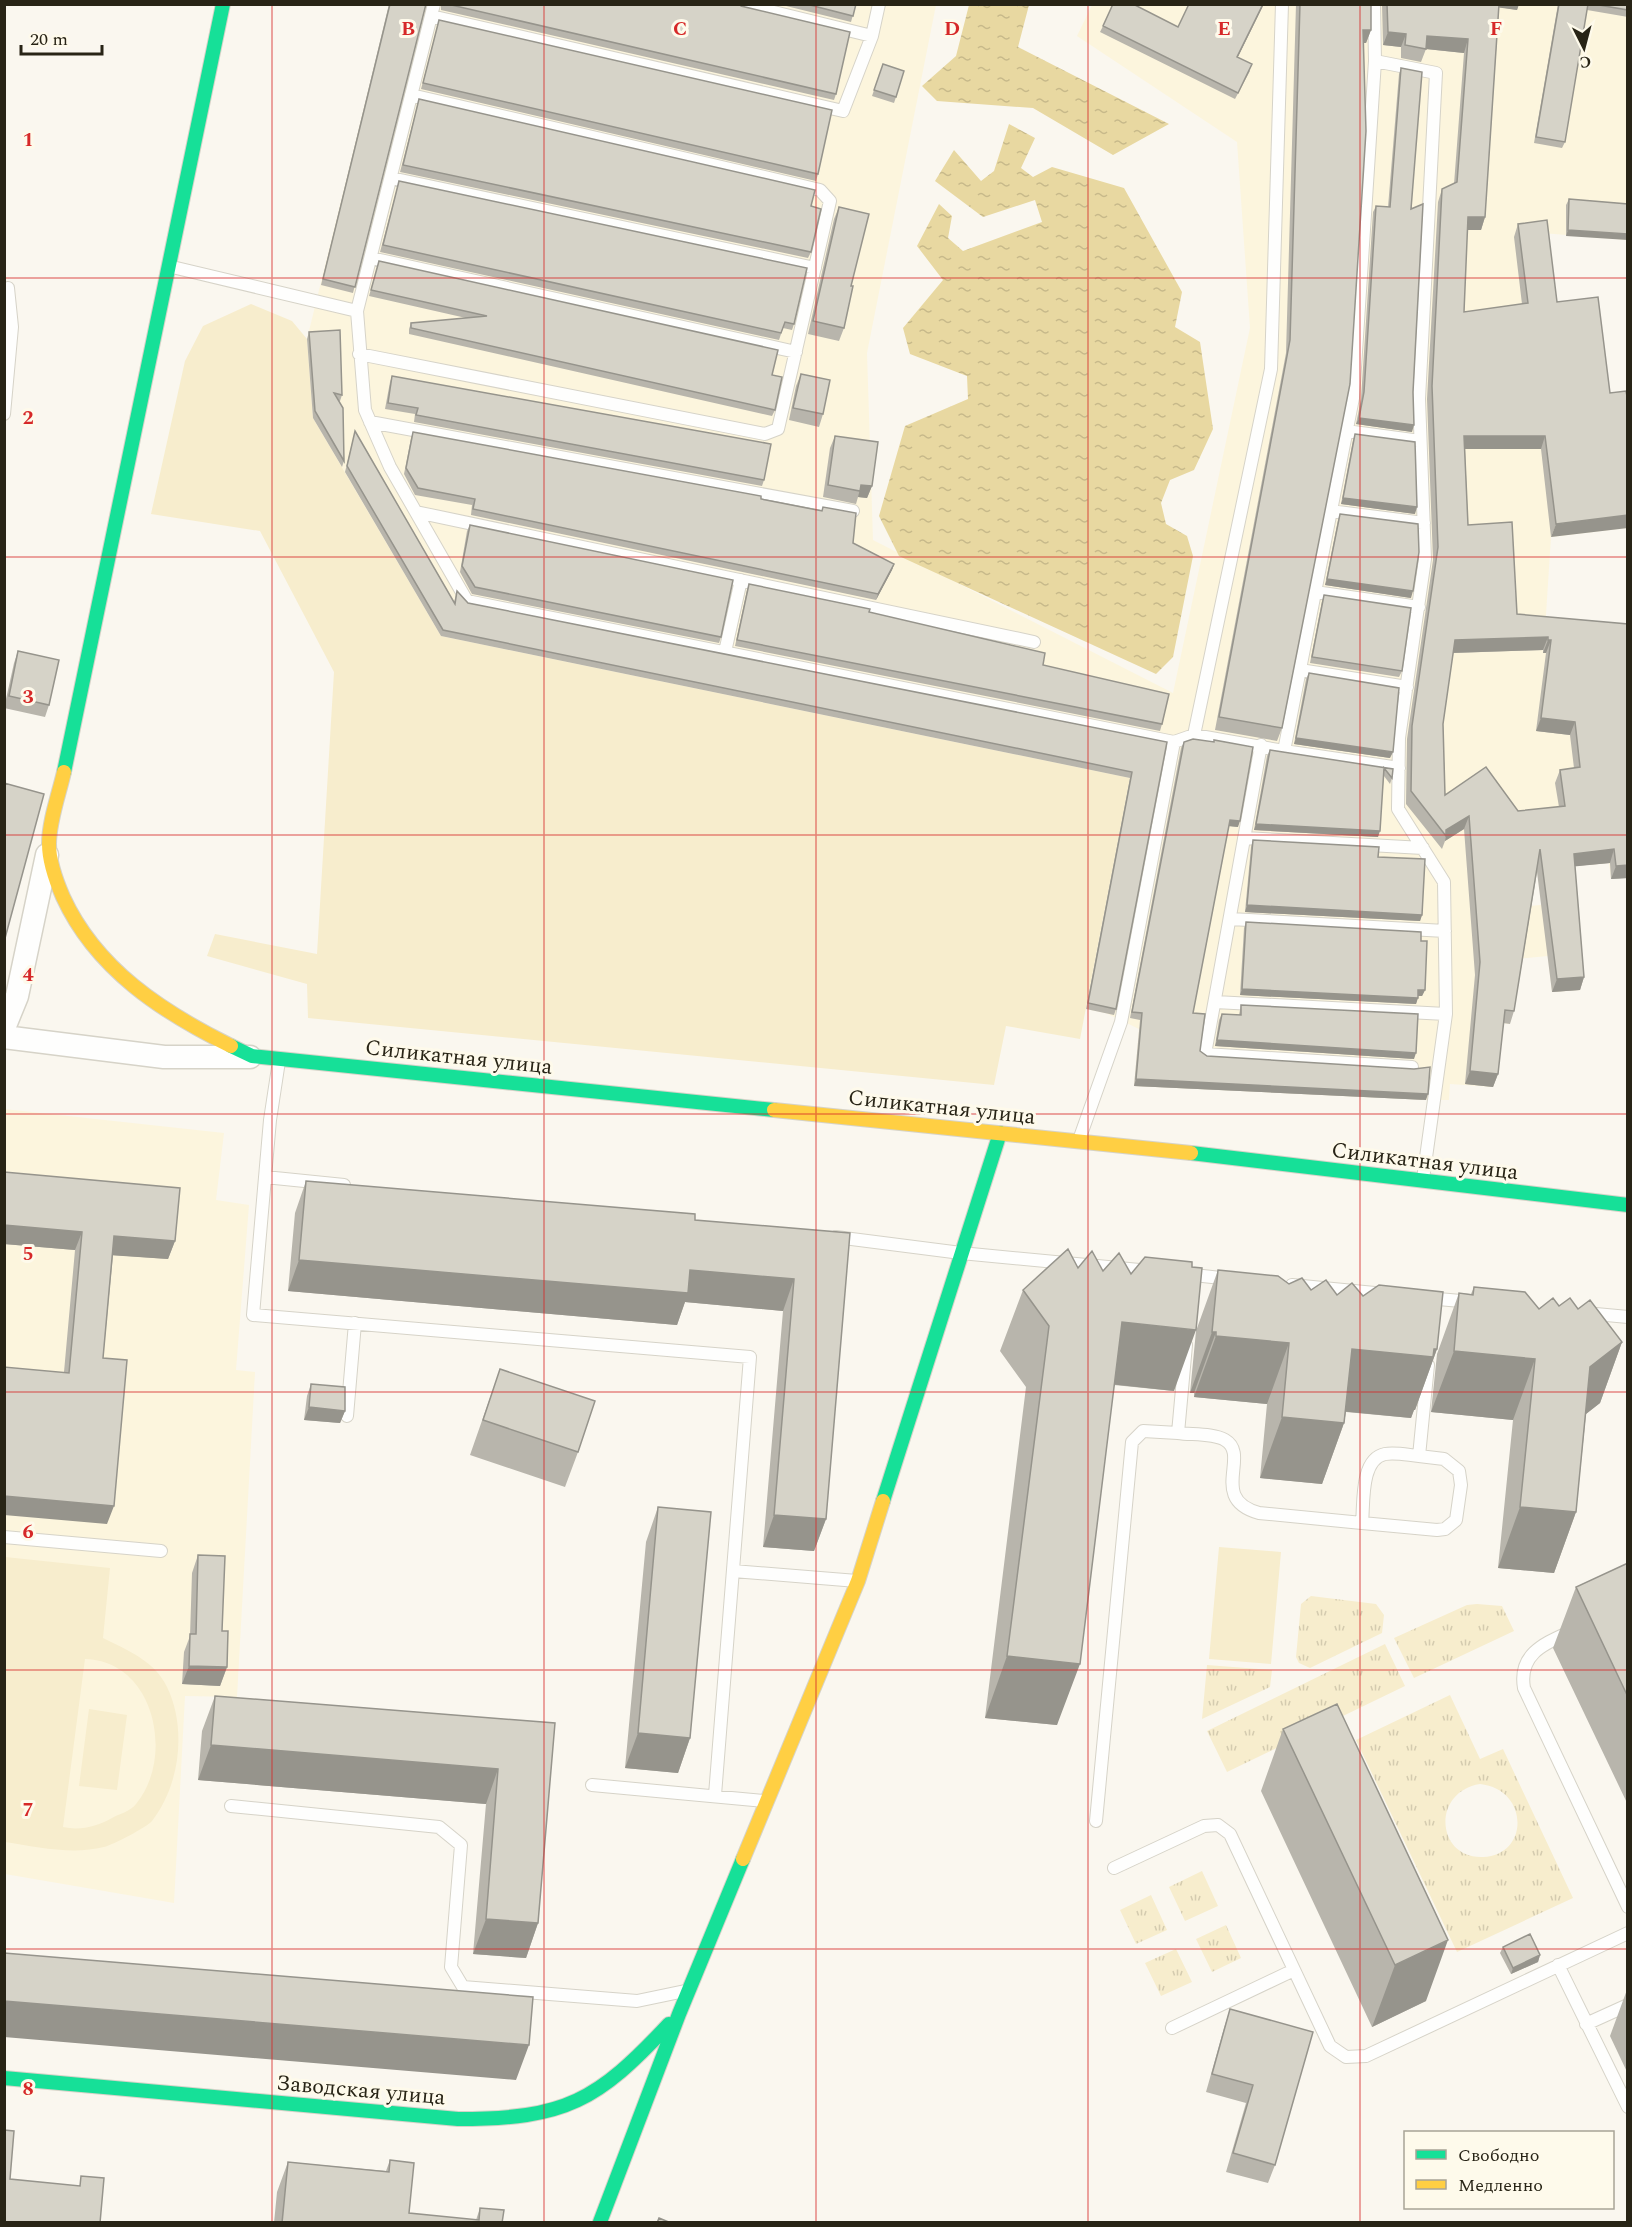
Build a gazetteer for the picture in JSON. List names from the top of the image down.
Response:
{
  "streets": {
    "street": ["Силикатная улица", "Заводская улица"]
  },
  "legend": ["Свободно", "Медленно"],
  "scale_bar": "20 m",
  "north": "bottom",
  "grid": {
    "columns": [
      "B",
      "C",
      "D",
      "E",
      "F"
    ],
    "rows": [
      "1",
      "2",
      "3",
      "4",
      "5",
      "6",
      "7",
      "8"
    ]
  }
}
